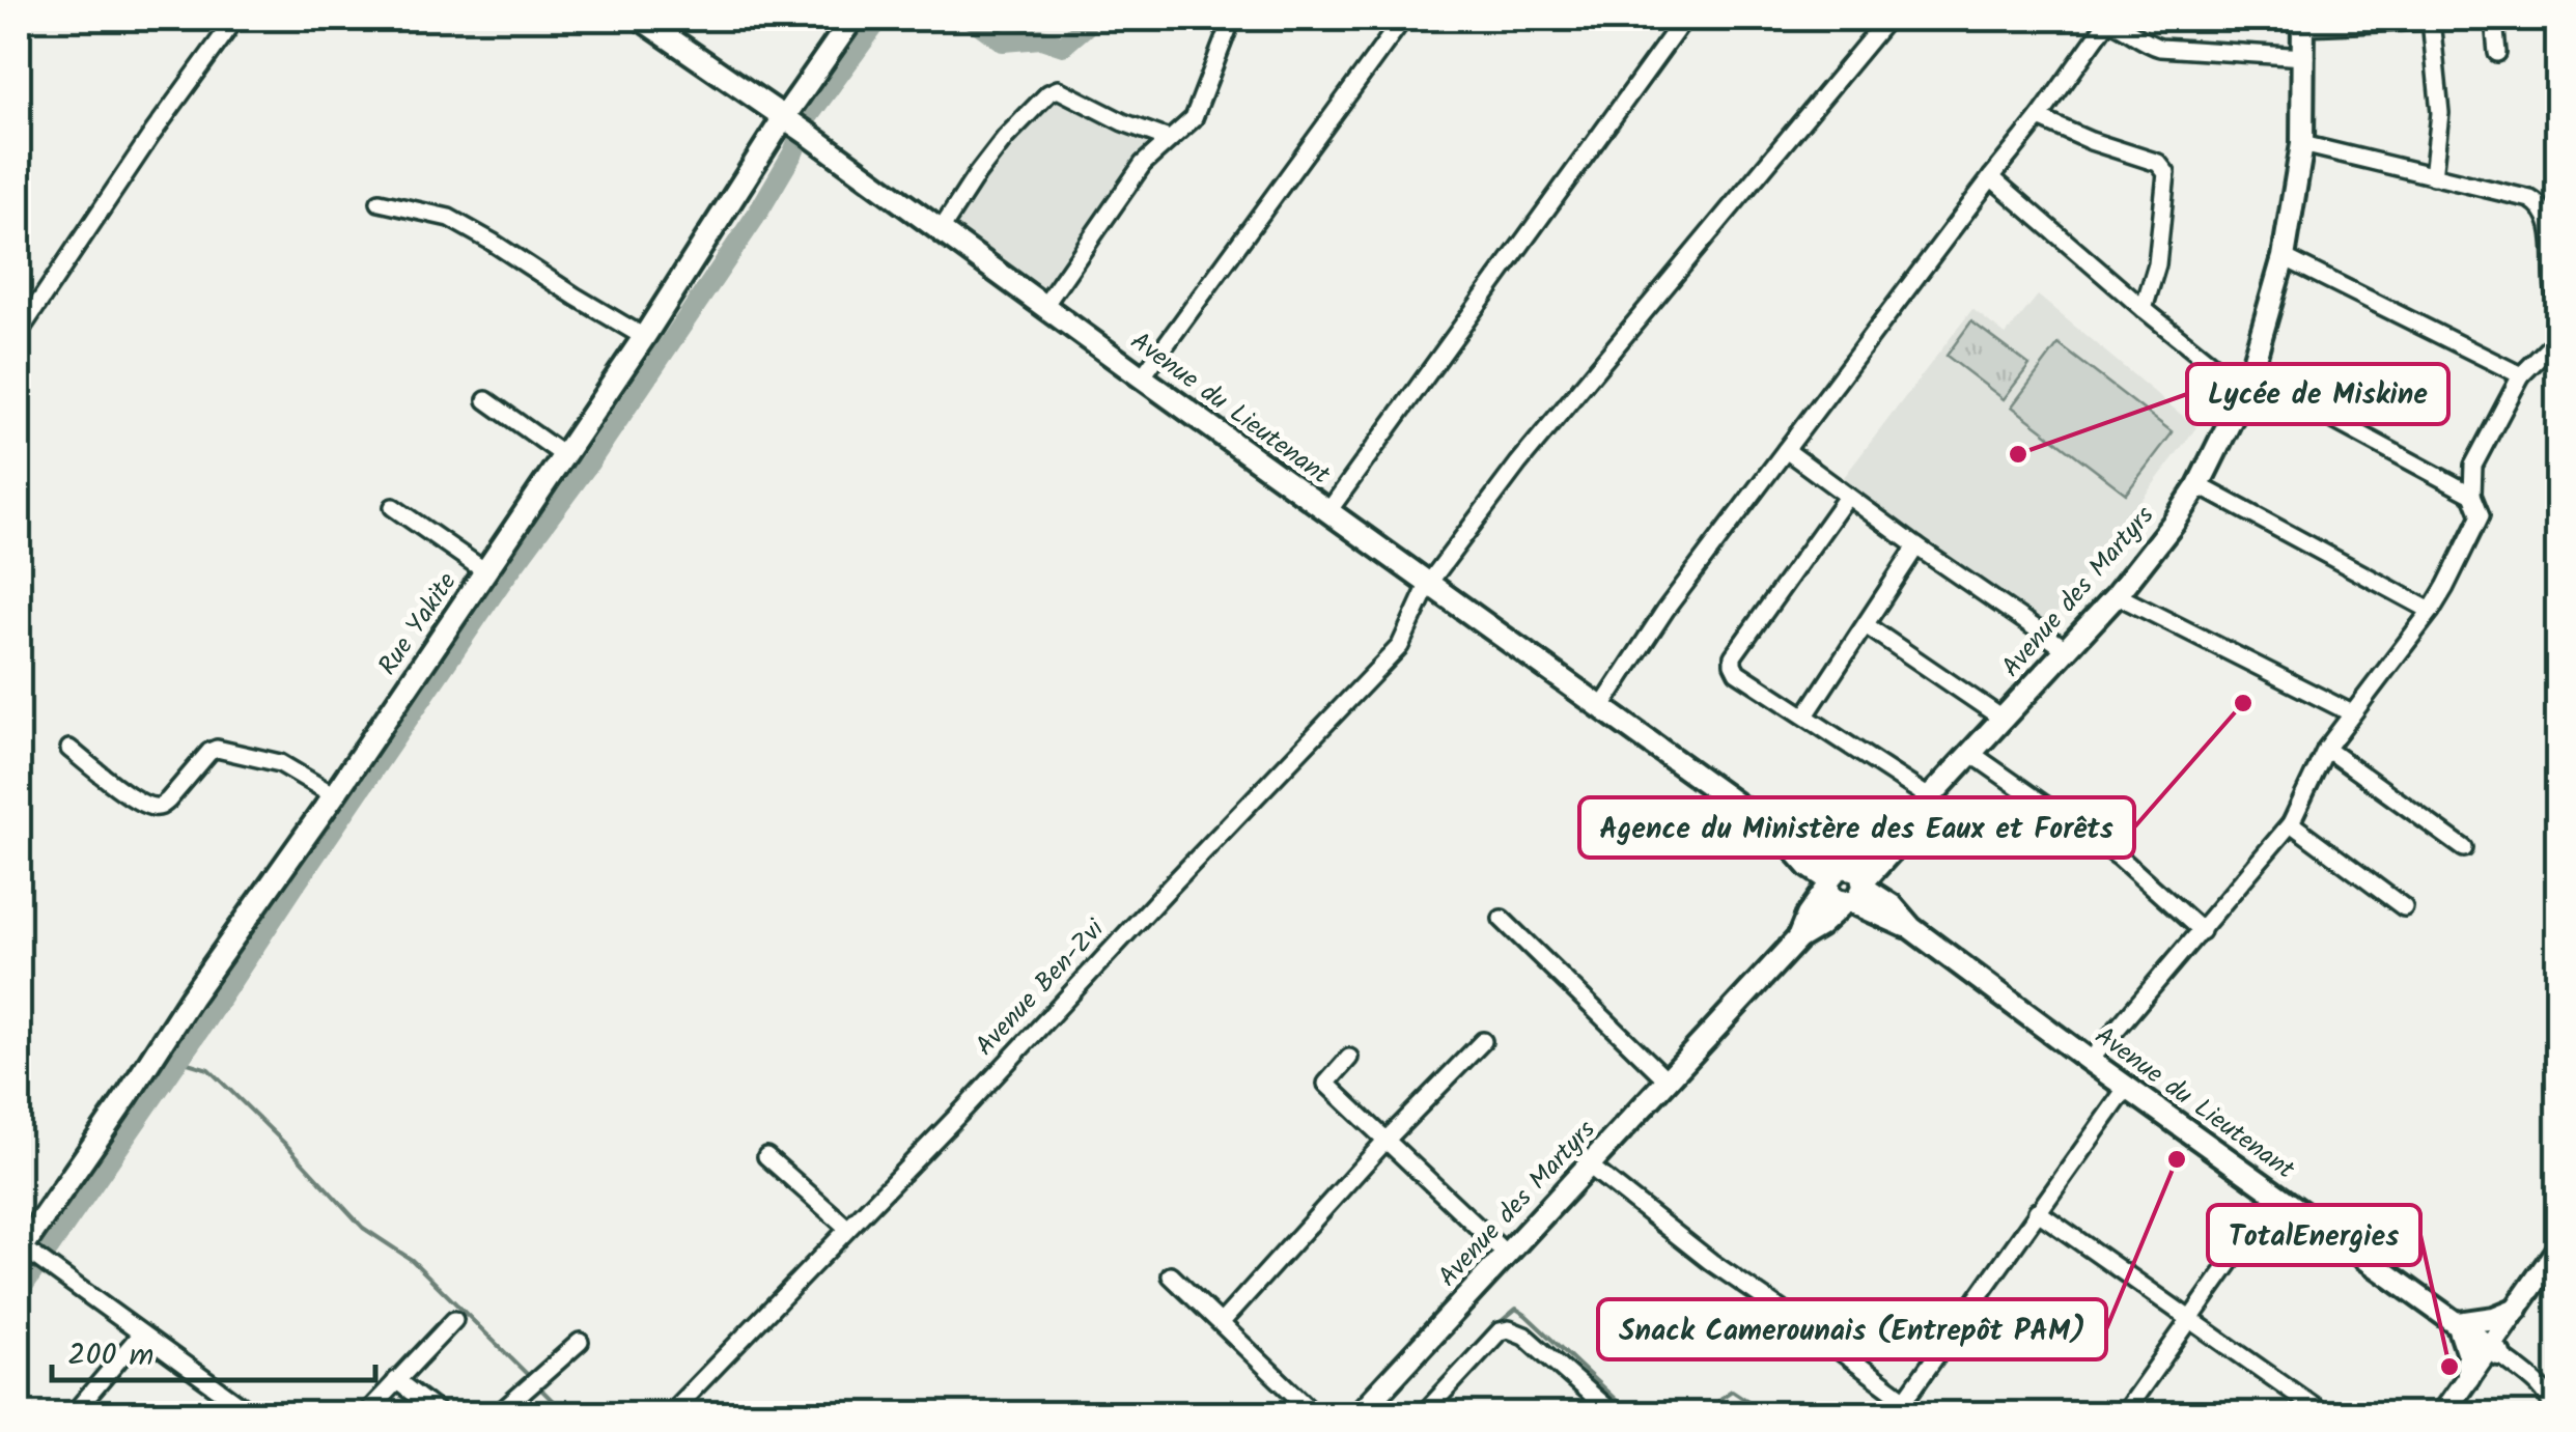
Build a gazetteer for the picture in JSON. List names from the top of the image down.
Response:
{
  "streets": {
    "main road": ["Avenue du Lieutenant", "Avenue des Martyrs", "Rue Yakite"],
    "street": ["Avenue Ben-Zvi"]
  },
  "crossings": [
    ["Avenue du Lieutenant", "Avenue des Martyrs"],
    ["Avenue du Lieutenant", "Rue Yakite"],
    ["Avenue du Lieutenant", "Avenue Ben-Zvi"]
  ],
  "places": [
    "Lycée de Miskine",
    "Agence du Ministère des Eaux et Forêts",
    "Snack Camerounais (Entrepôt PAM)",
    "TotalEnergies"
  ],
  "scale_bar": "200 m"
}
